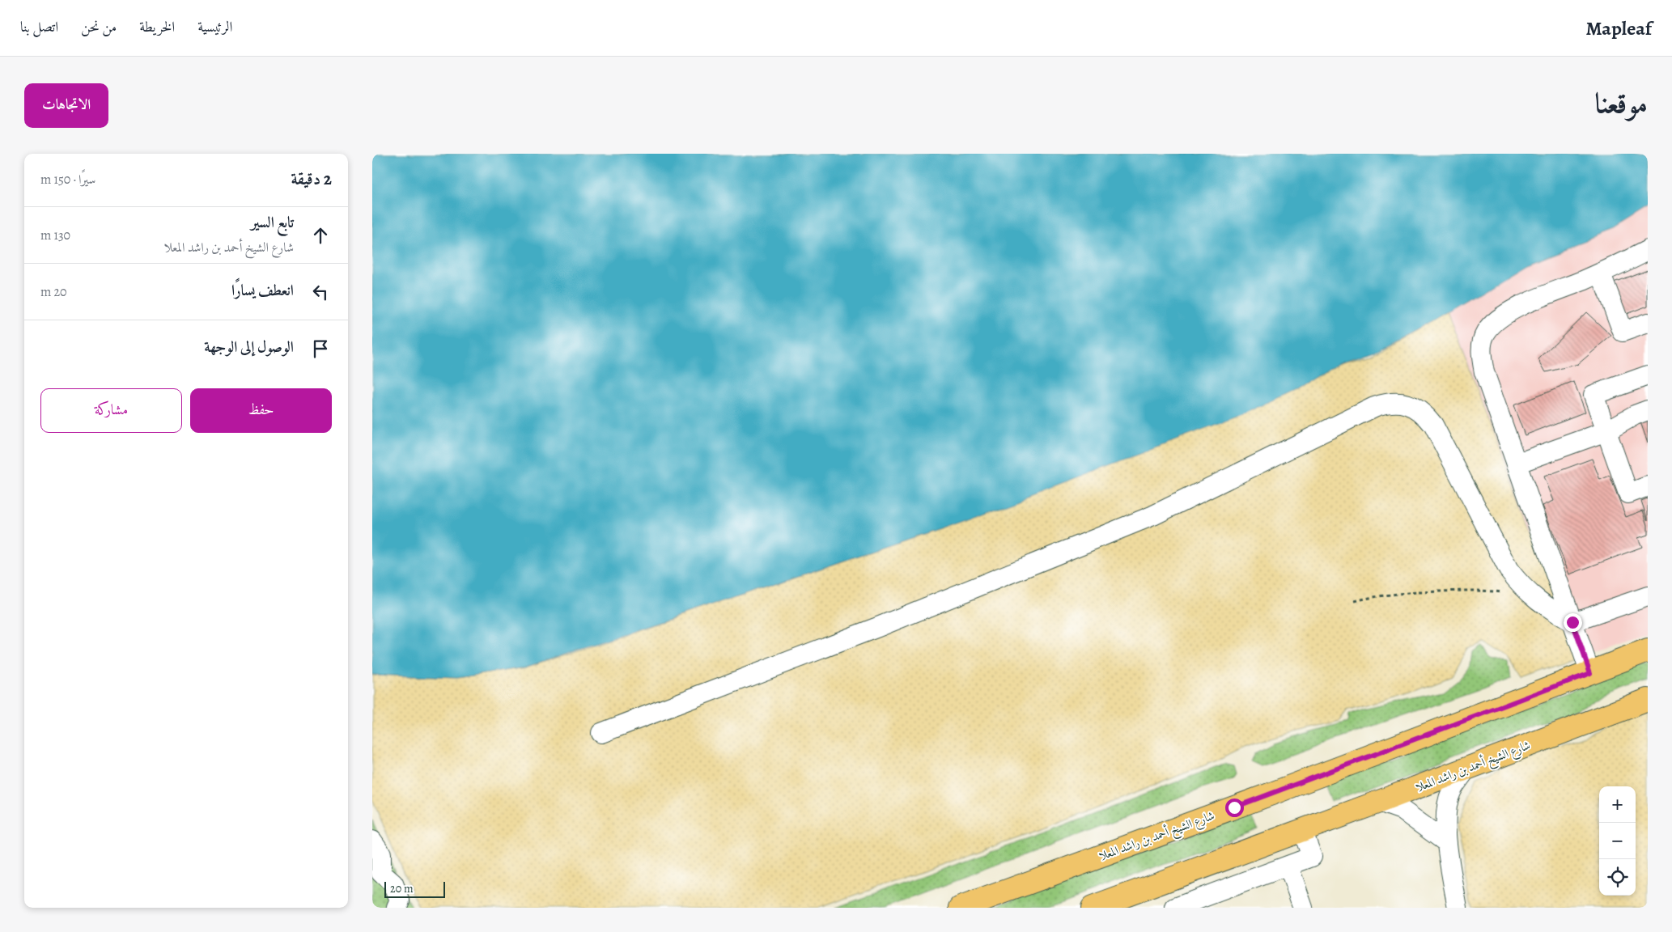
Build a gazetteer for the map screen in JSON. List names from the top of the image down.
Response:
{
  "streets": {
    "main road": ["شارع الشيخ أحمد بن راشد المعلا"]
  },
  "scale_bar": "20 m",
  "page": {
    "header": "Mapleaf",
    "nav": [
      "الرئيسية",
      "الخريطة",
      "من نحن",
      "اتصل بنا"
    ],
    "title": "موقعنا",
    "buttons": [
      "الاتجاهات",
      ["حفظ", "مشاركة"]
    ],
    "heading": ["2 دقيقة", "سيرًا · 150 m"],
    "list": [
      ["تابع السير", "شارع الشيخ أحمد بن راشد المعلا", "130 m"],
      ["انعطف يسارًا", "20 m"],
      "الوصول إلى الوجهة"
    ],
    "map_buttons": ["+", "−"],
    "scale": "20 m"
  }
}
